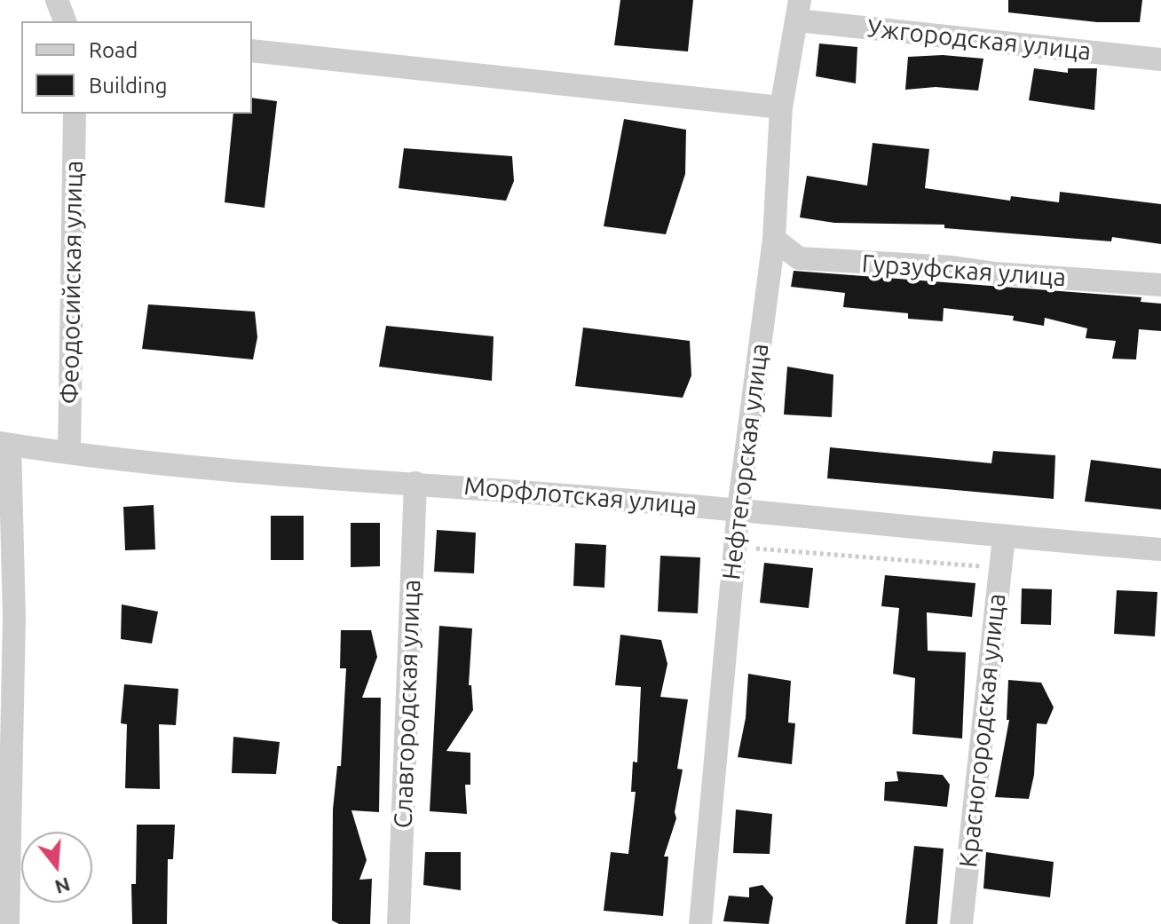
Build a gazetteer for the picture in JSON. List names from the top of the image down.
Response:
{
  "streets": {
    "street": [
      "Ужгородская улица",
      "Гурзуфская улица",
      "Феодосийская улица",
      "Нефтегорская улица",
      "Морфлотская улица",
      "Славгородская улица",
      "Красногородская улица"
    ]
  },
  "crossings": [
    ["Ужгородская улица", "Нефтегорская улица"],
    ["Гурзуфская улица", "Нефтегорская улица"],
    ["Феодосийская улица", "Морфлотская улица"],
    ["Нефтегорская улица", "Морфлотская улица"],
    ["Морфлотская улица", "Славгородская улица"],
    ["Морфлотская улица", "Красногородская улица"]
  ],
  "legend": ["Road", "Building"],
  "north": "bottom"
}
